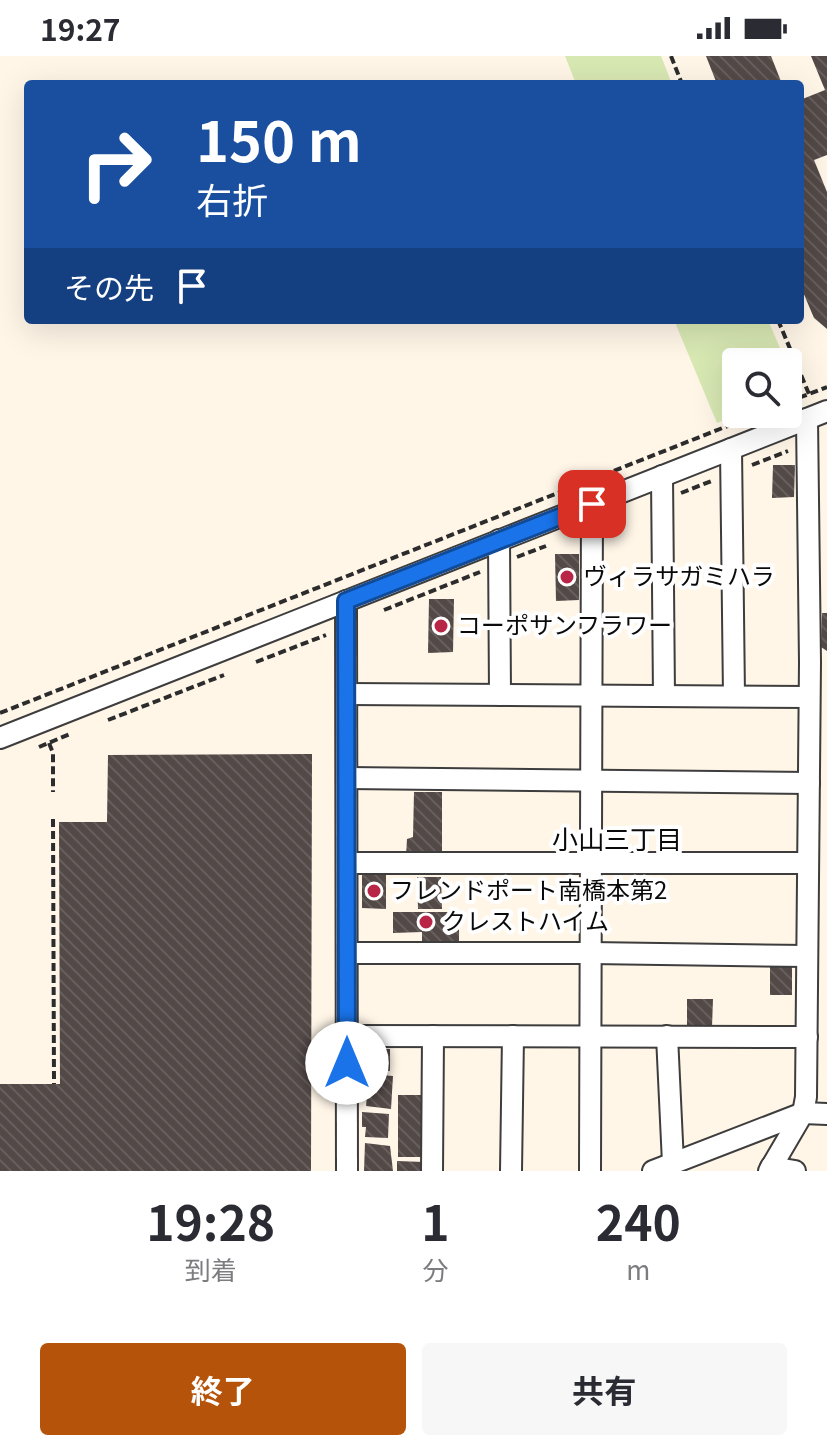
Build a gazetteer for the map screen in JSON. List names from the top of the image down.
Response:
{
  "districts": ["小山三丁目"],
  "places": [
    "ヴィラサガミハラ",
    "コーポサンフラワー",
    "フレンドポート南橋本第2",
    "クレストハイム"
  ],
  "page": {
    "status": "19:27",
    "turn": ["150 m", "右折"],
    "then": "その先",
    "eta": [
      "19:28",
      "到着",
      "1",
      "分",
      "240",
      "m"
    ],
    "buttons": ["終了", "共有"]
  }
}
